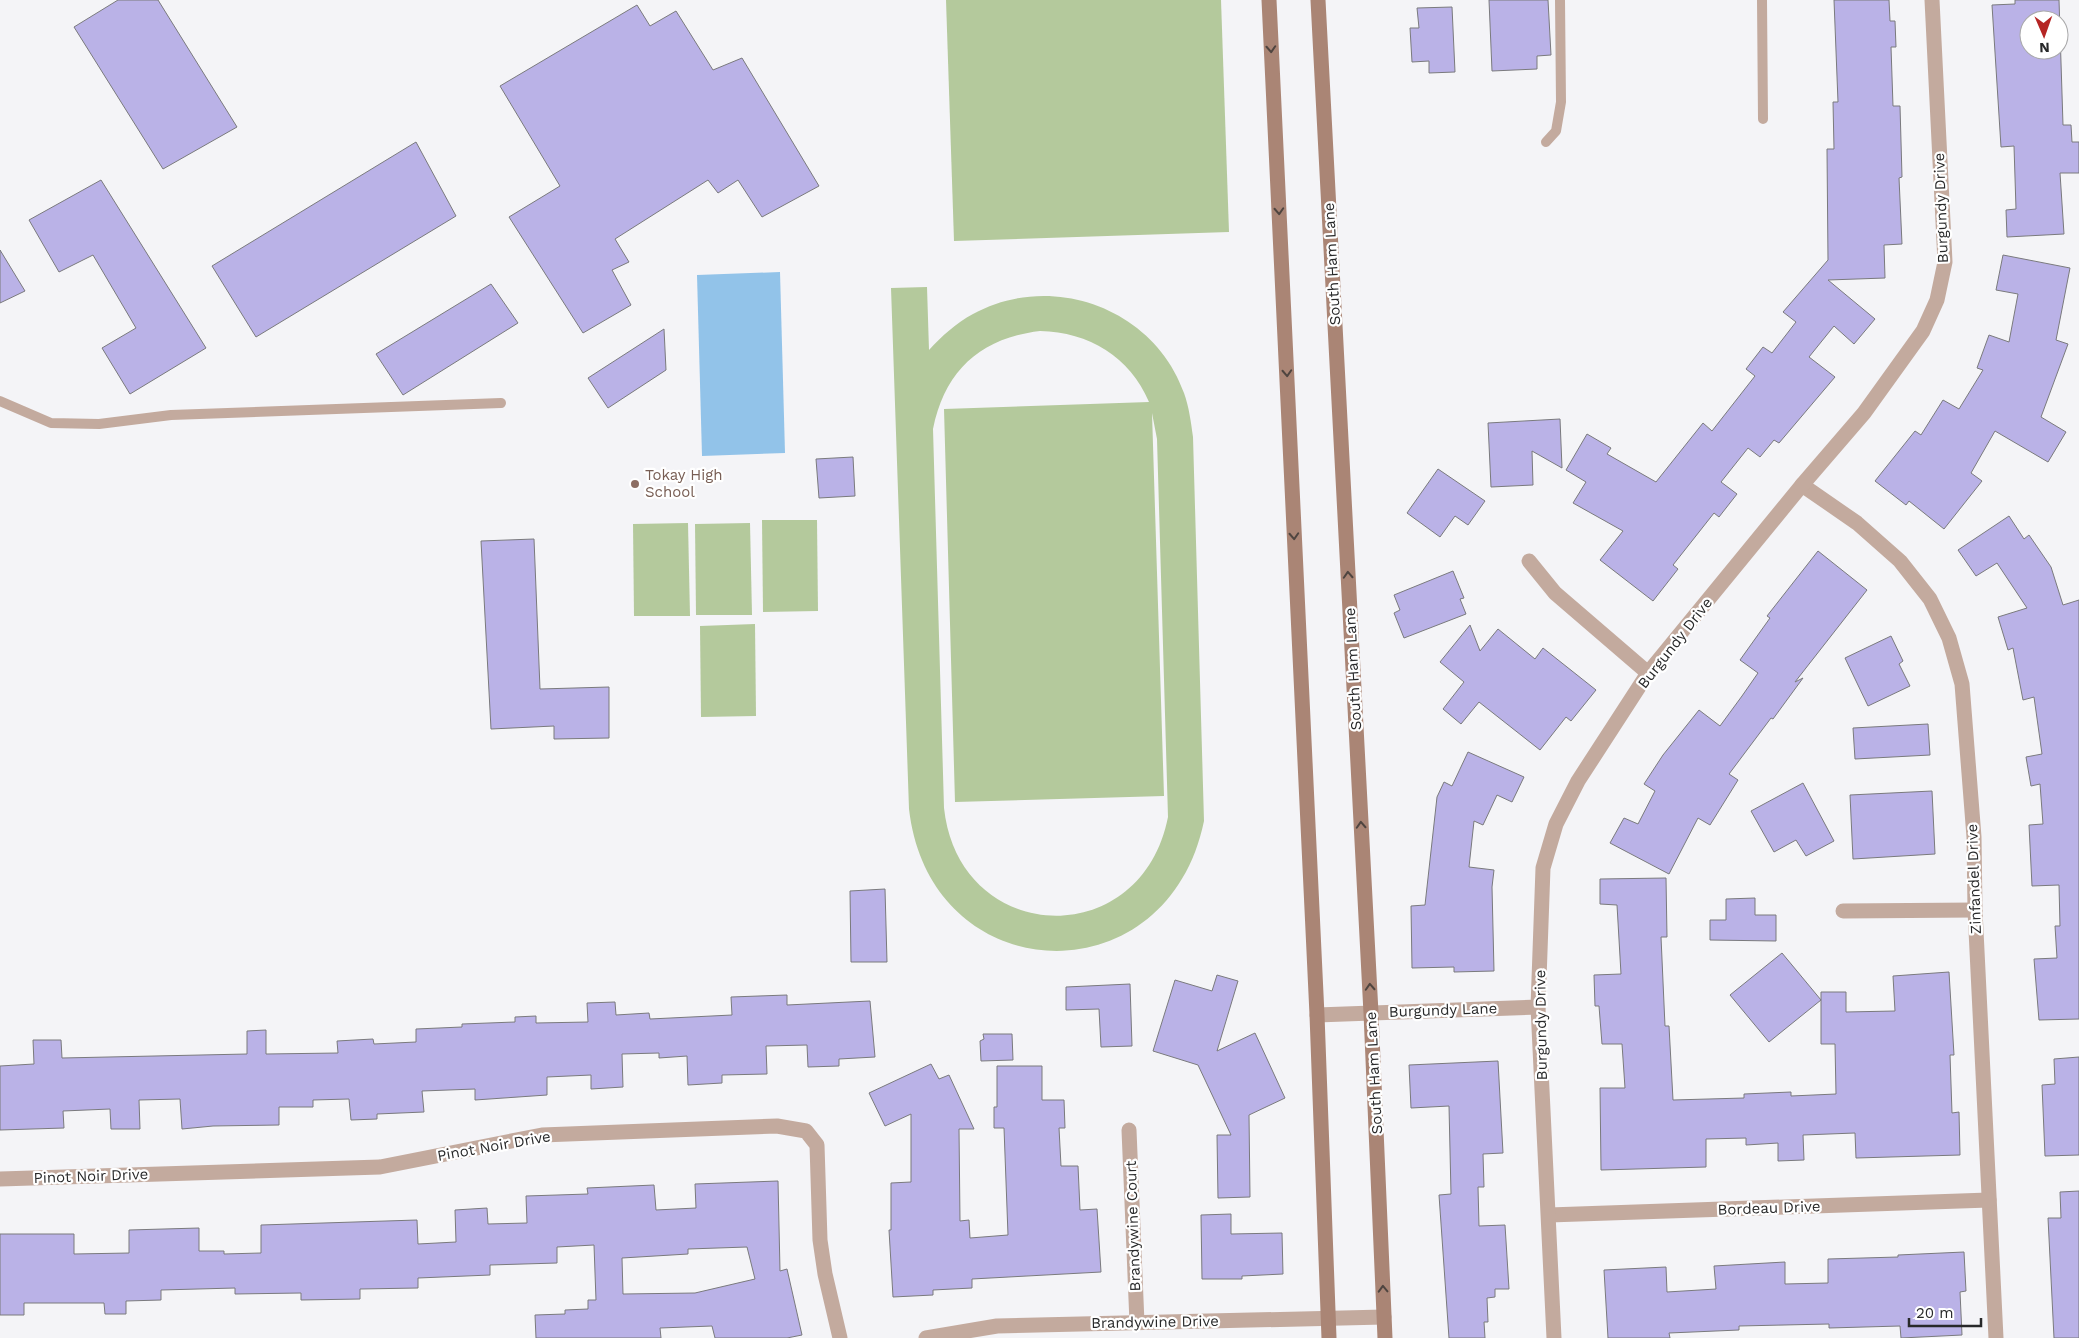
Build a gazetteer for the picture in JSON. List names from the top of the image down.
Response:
{
  "streets": {
    "main road": ["South Ham Lane"],
    "street": [
      "Burgundy Drive",
      "Zinfandel Drive",
      "Burgundy Lane",
      "Pinot Noir Drive",
      "Bordeau Drive",
      "Brandywine Court",
      "Brandywine Drive"
    ]
  },
  "crossings": [
    ["Burgundy Drive", "Zinfandel Drive"],
    ["Burgundy Drive", "Burgundy Lane"],
    ["Burgundy Drive", "Bordeau Drive"],
    ["South Ham Lane", "Burgundy Lane"],
    ["South Ham Lane", "Brandywine Drive"],
    ["Zinfandel Drive", "Bordeau Drive"],
    ["Brandywine Court", "Brandywine Drive"]
  ],
  "places": ["Tokay High School"],
  "scale_bar": "20 m",
  "north": "bottom"
}
